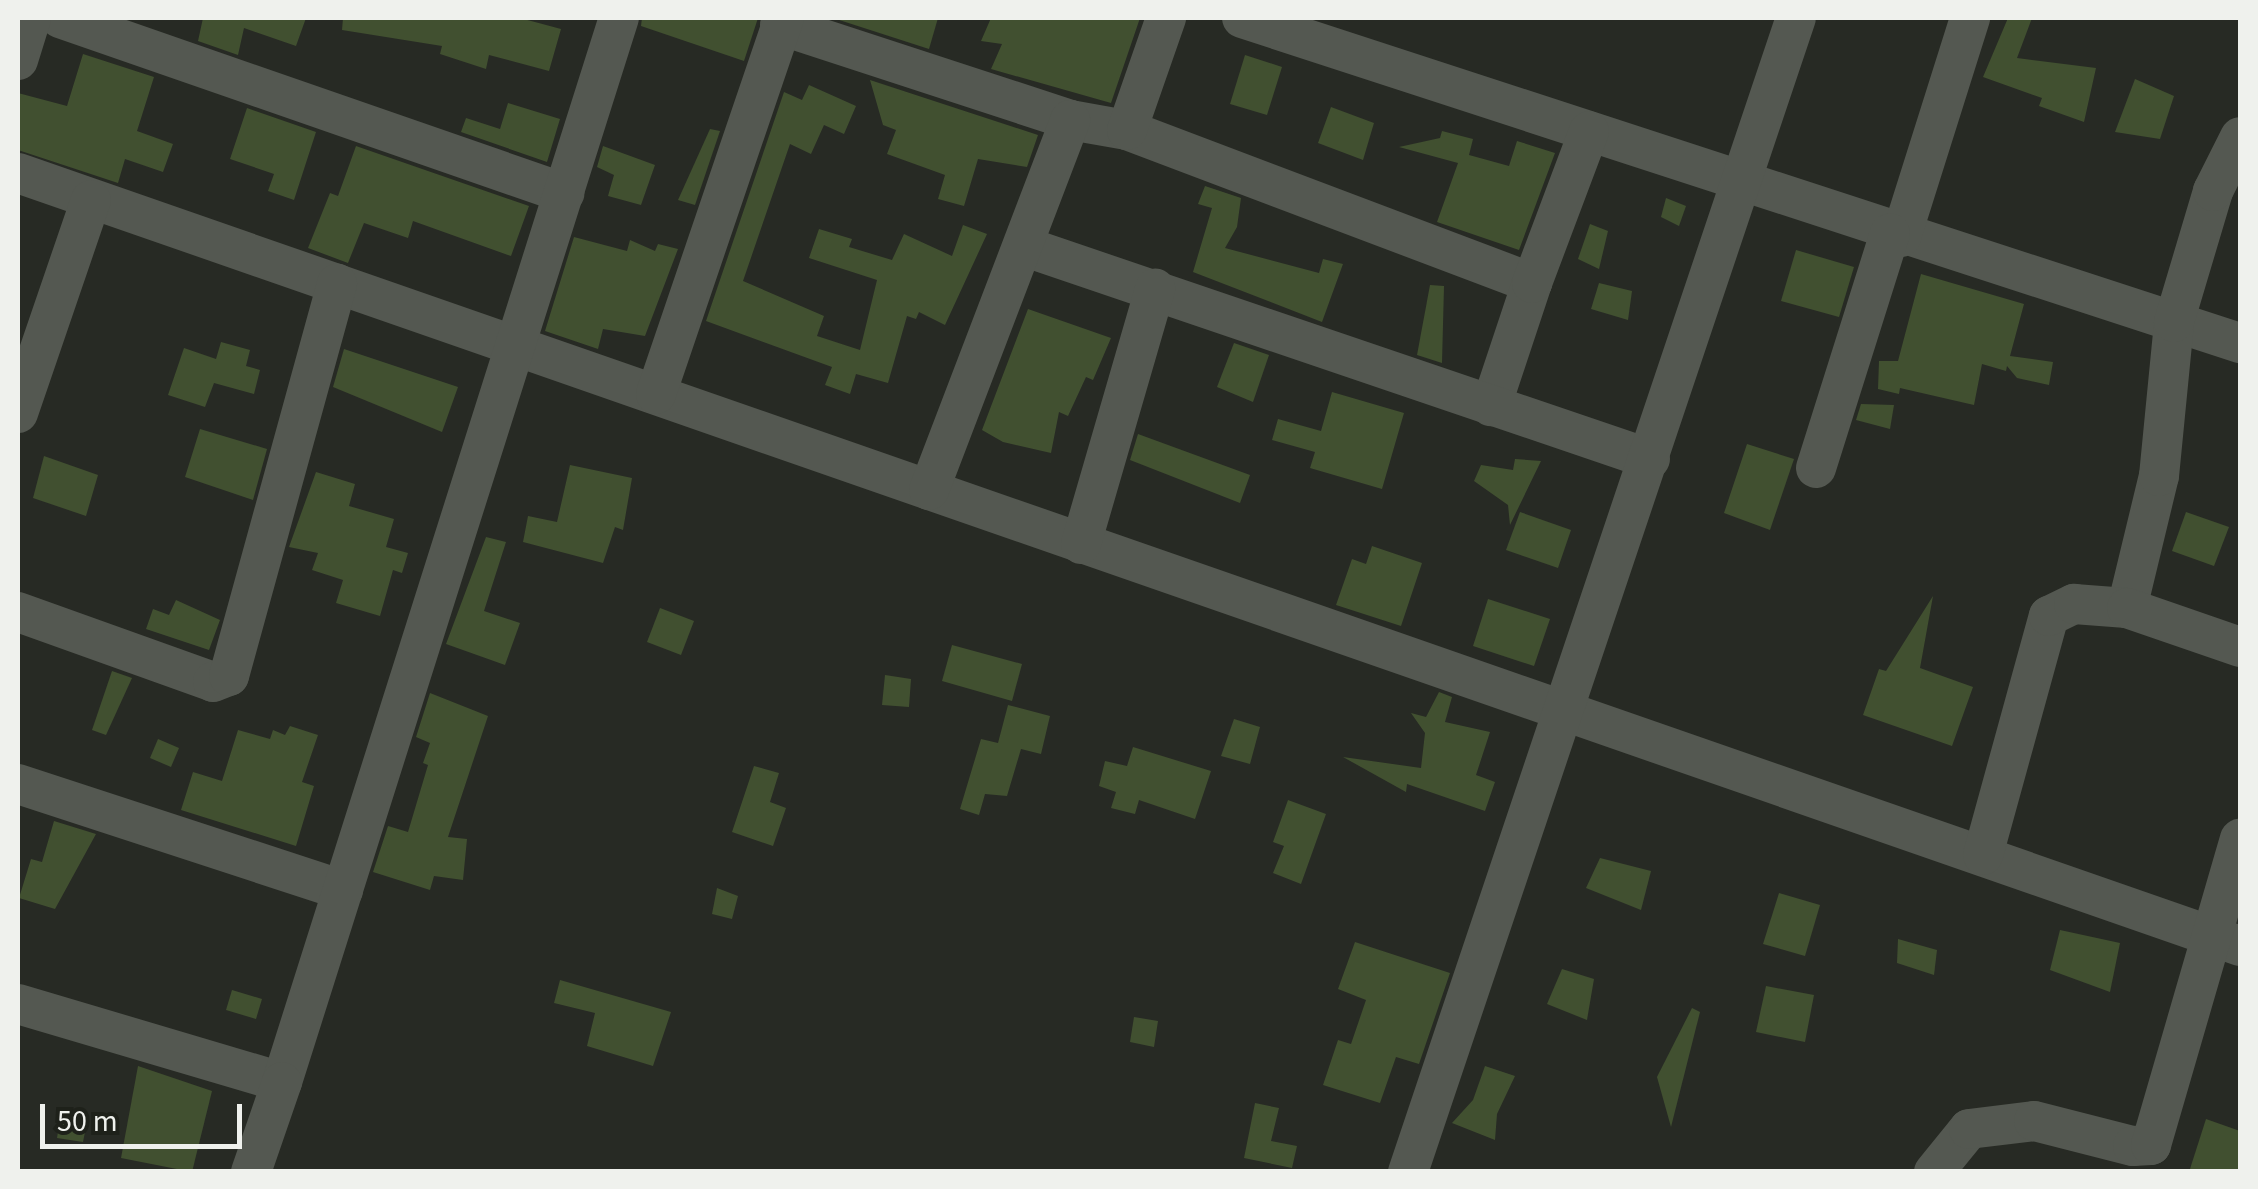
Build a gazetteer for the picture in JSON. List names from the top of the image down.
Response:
{
  "scale_bar": "50 m"
}
